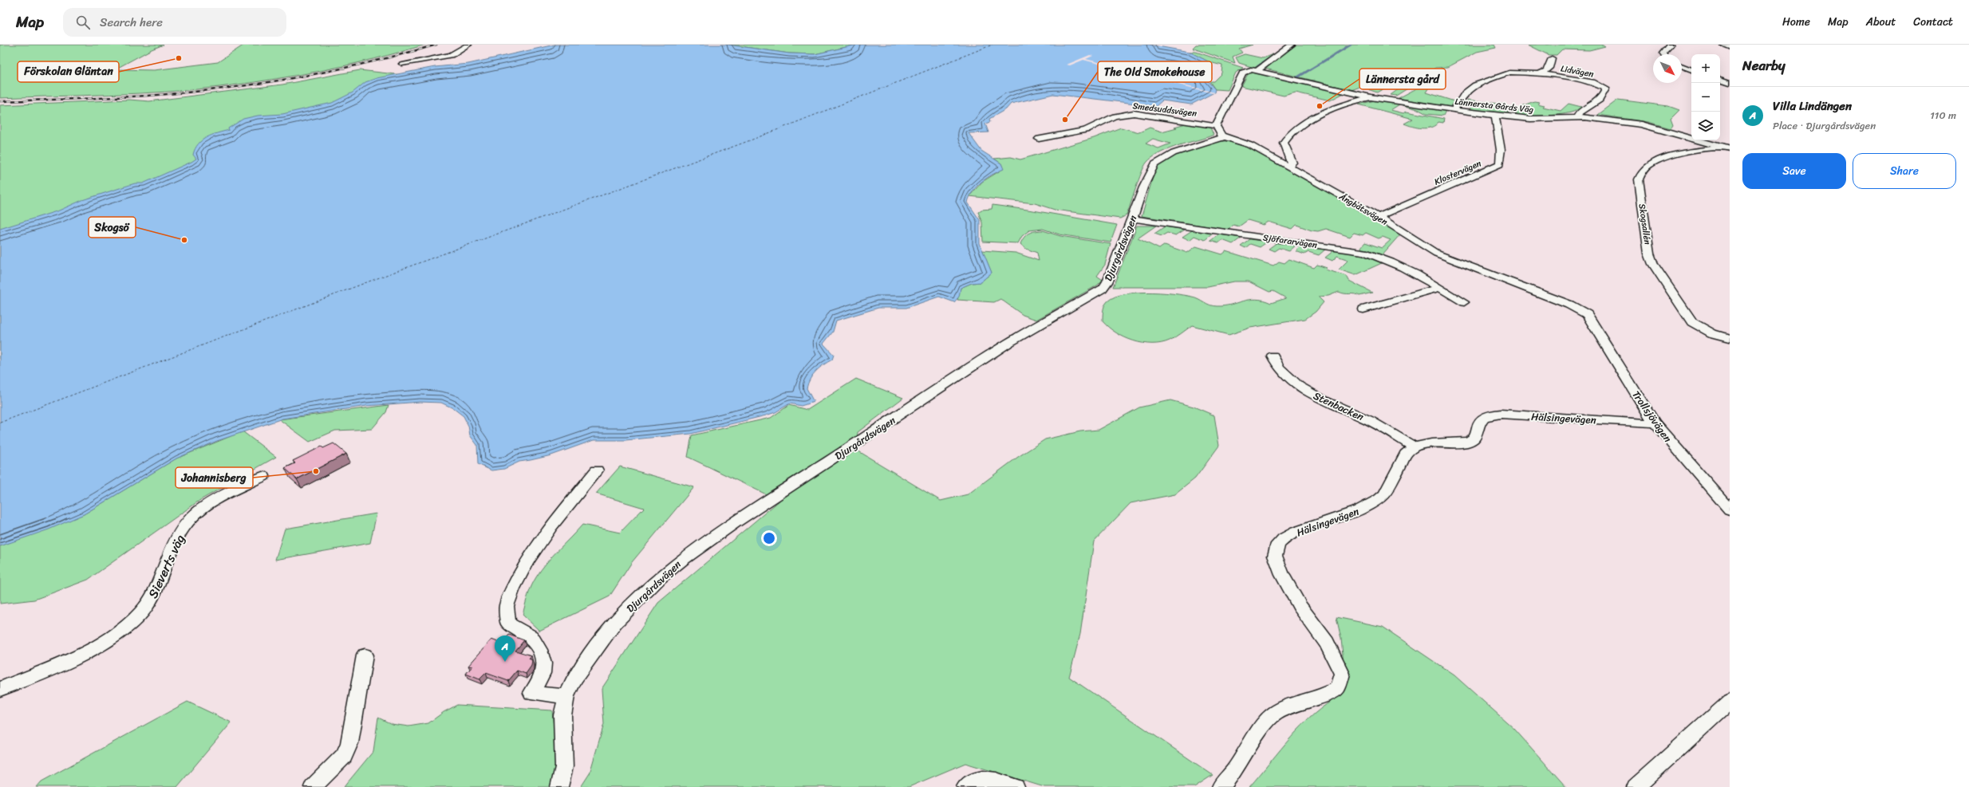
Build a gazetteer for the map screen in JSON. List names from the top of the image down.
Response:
{
  "streets": {
    "street": [
      "Lidvägen",
      "Lännersta Gårds Väg",
      "Smedsuddsvägen",
      "Klostervägen",
      "Ångbåtsvägen",
      "Skogsallén",
      "Sjöfararvägen",
      "Djurgårdsvägen",
      "Stenbacken",
      "Trollsjövägen",
      "Hälsingevägen",
      "Sieverts väg"
    ]
  },
  "crossings": [
    ["Lidvägen", "Lännersta Gårds Väg"],
    ["Lännersta Gårds Väg", "Klostervägen"],
    ["Lännersta Gårds Väg", "Skogsallén"],
    ["Klostervägen", "Ångbåtsvägen"],
    ["Ångbåtsvägen", "Djurgårdsvägen"],
    ["Ångbåtsvägen", "Trollsjövägen"],
    ["Sjöfararvägen", "Djurgårdsvägen"],
    ["Stenbacken", "Hälsingevägen"],
    ["Trollsjövägen", "Hälsingevägen"]
  ],
  "places": [
    "Förskolan Gläntan",
    "Lännersta gård",
    "The Old Smokehouse",
    "Skogsö",
    "Johannisberg"
  ],
  "north": "bottom right",
  "page": {
    "header": "Map",
    "search": "Search here",
    "nav": [
      "Home",
      "Map",
      "About",
      "Contact"
    ],
    "heading": "Nearby",
    "map_buttons": ["+", "−"],
    "list": [
      {
        "mark": "A",
        "name": "Villa Lindängen",
        "note": "Place · Djurgårdsvägen",
        "value": "110 m"
      }
    ],
    "buttons": ["Save", "Share"],
    "pins": "A"
  }
}
